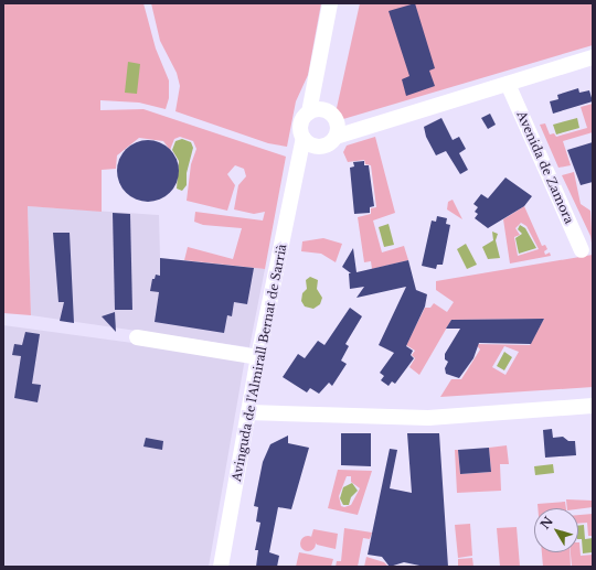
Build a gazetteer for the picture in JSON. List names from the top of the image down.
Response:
{
  "streets": {
    "street": ["Avenida de Zamora", "Avinguda de l'Almirall Bernat de Sarrià"]
  },
  "north": "top left"
}
